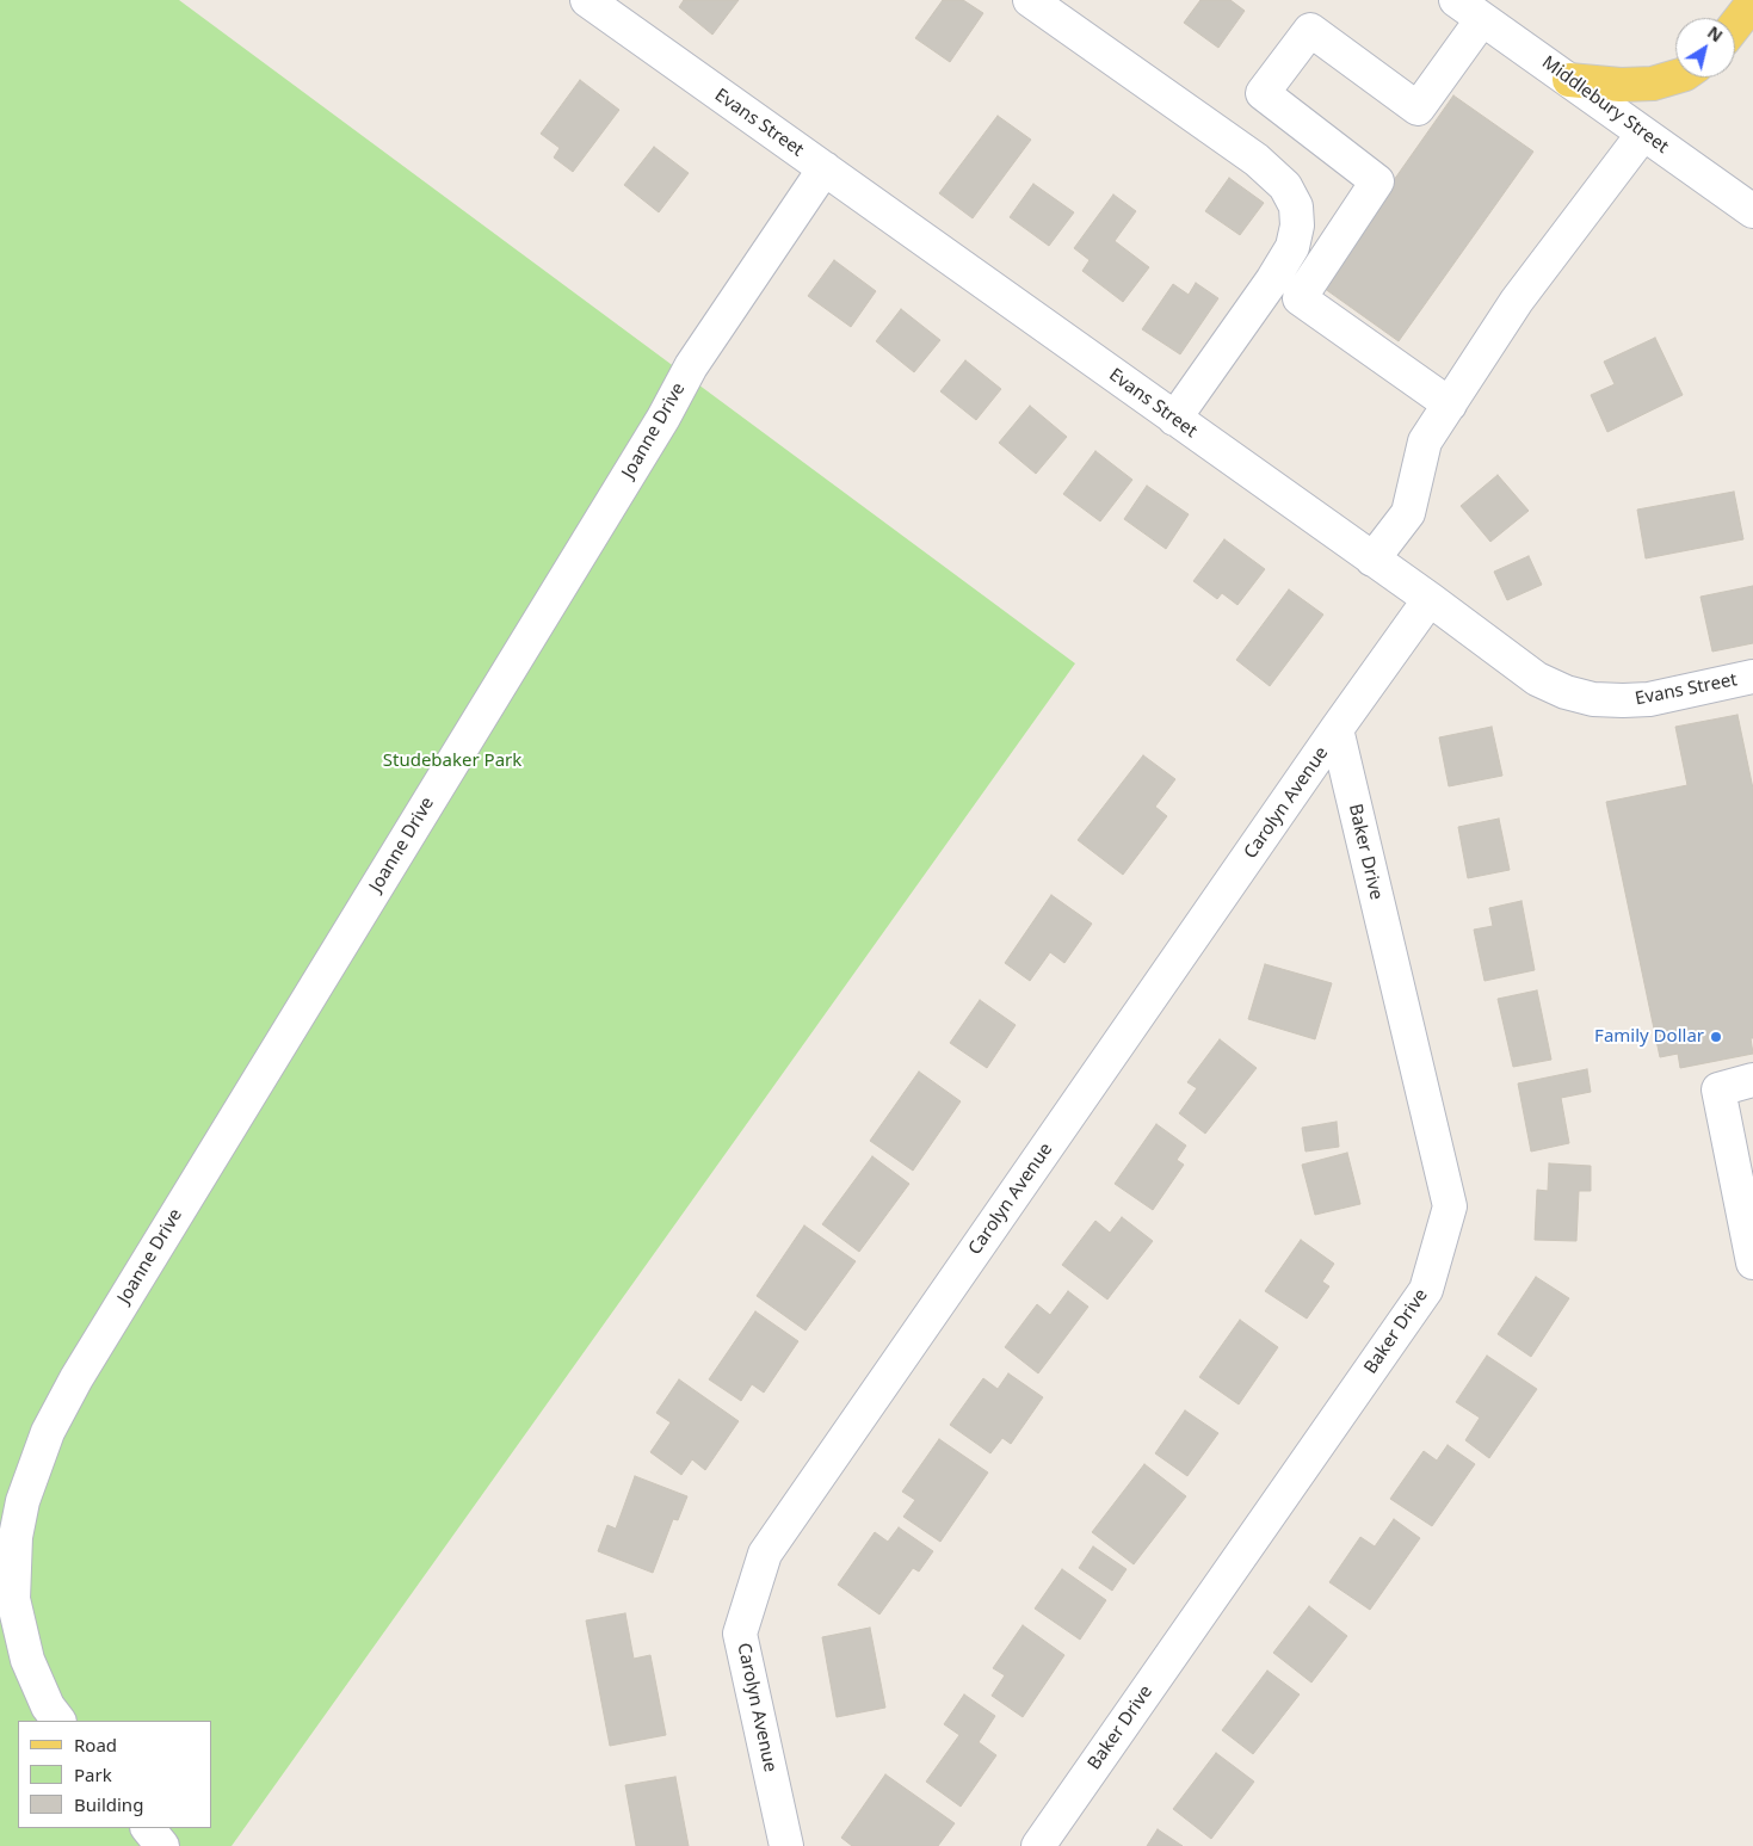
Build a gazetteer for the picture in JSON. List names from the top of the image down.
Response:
{
  "streets": {
    "street": [
      "Middlebury Street",
      "Evans Street",
      "Joanne Drive",
      "Carolyn Avenue",
      "Baker Drive"
    ]
  },
  "crossings": [
    ["Evans Street", "Joanne Drive"],
    ["Evans Street", "Carolyn Avenue"],
    ["Carolyn Avenue", "Baker Drive"]
  ],
  "parks": ["Studebaker Park"],
  "places": ["Family Dollar"],
  "legend": ["Road", "Park", "Building"],
  "north": "top right"
}
